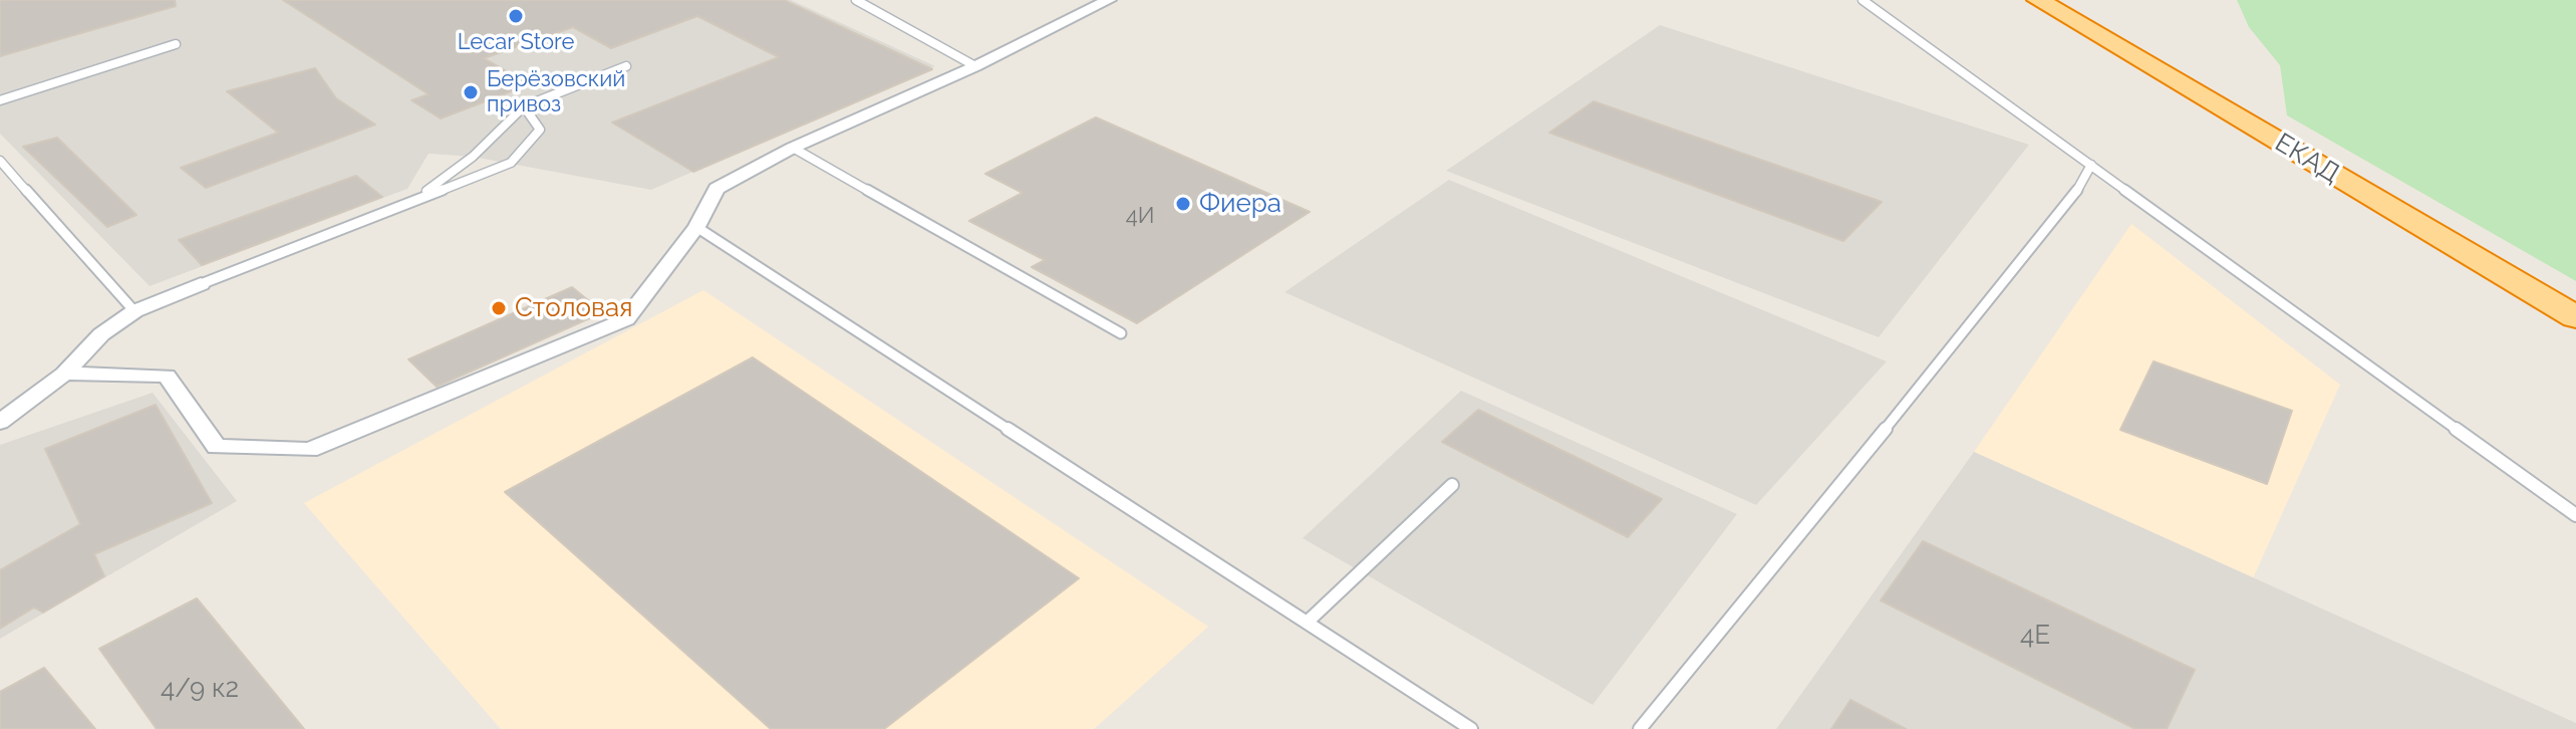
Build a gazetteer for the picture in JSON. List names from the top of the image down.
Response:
{
  "streets": {
    "highway": ["ЕКАД"]
  },
  "places": [
    "Lecar Store",
    "Берёзовский привоз",
    "Фиера",
    "Столовая"
  ],
  "house_numbers": ["4И", "4Е", "4/9 к2"]
}
